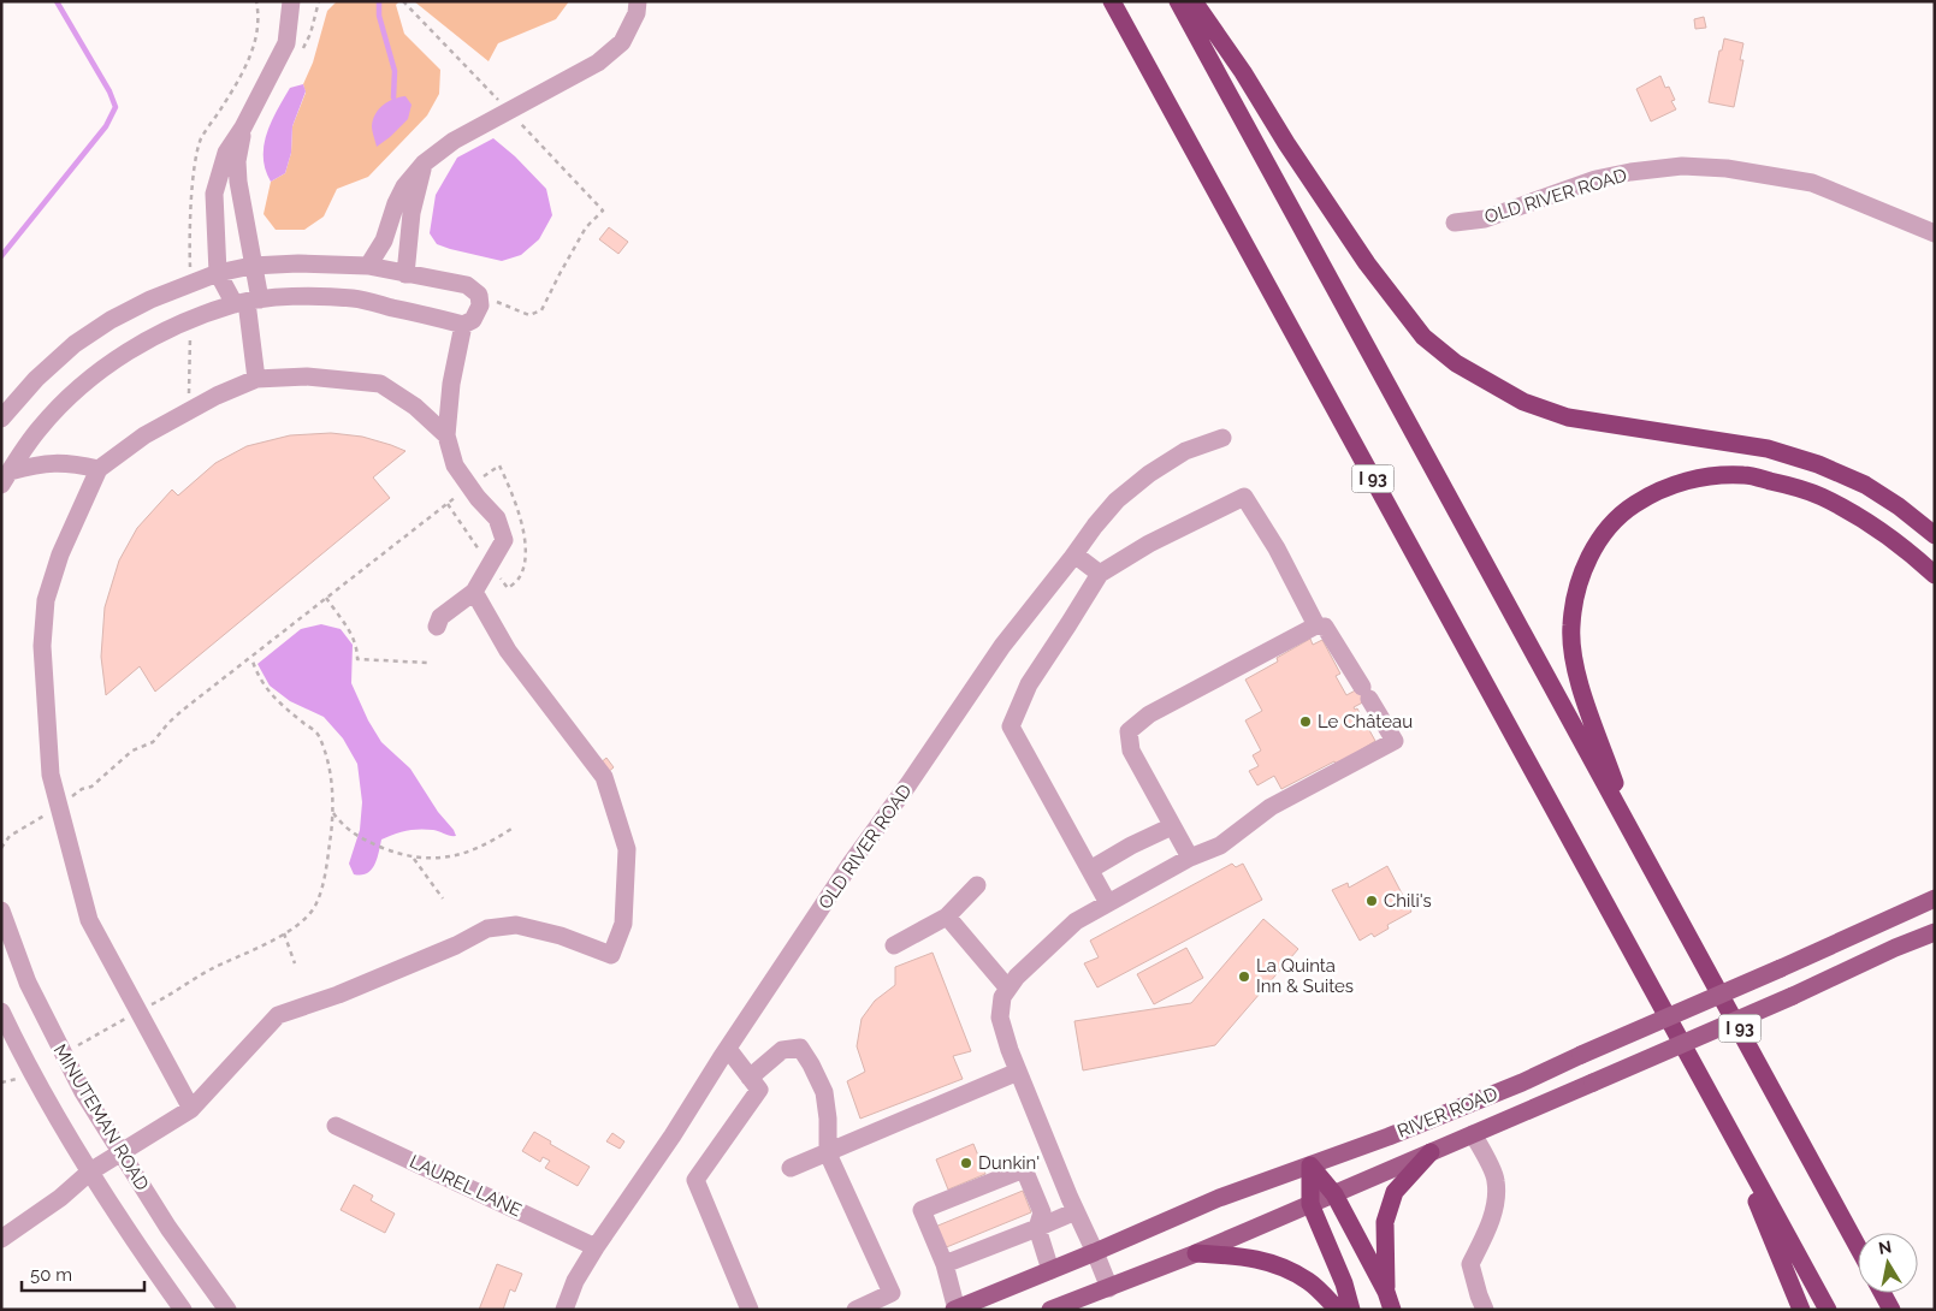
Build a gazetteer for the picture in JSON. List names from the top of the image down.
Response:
{
  "streets": {
    "highway": ["I 93"],
    "main road": ["RIVER ROAD"],
    "street": ["OLD RIVER ROAD", "MINUTEMAN ROAD", "LAUREL LANE"]
  },
  "crossings": [
    ["OLD RIVER ROAD", "LAUREL LANE"]
  ],
  "places": [
    "Le Château",
    "Chili's",
    "La Quinta Inn & Suites",
    "Dunkin'"
  ],
  "scale_bar": "50 m",
  "north": "top"
}
